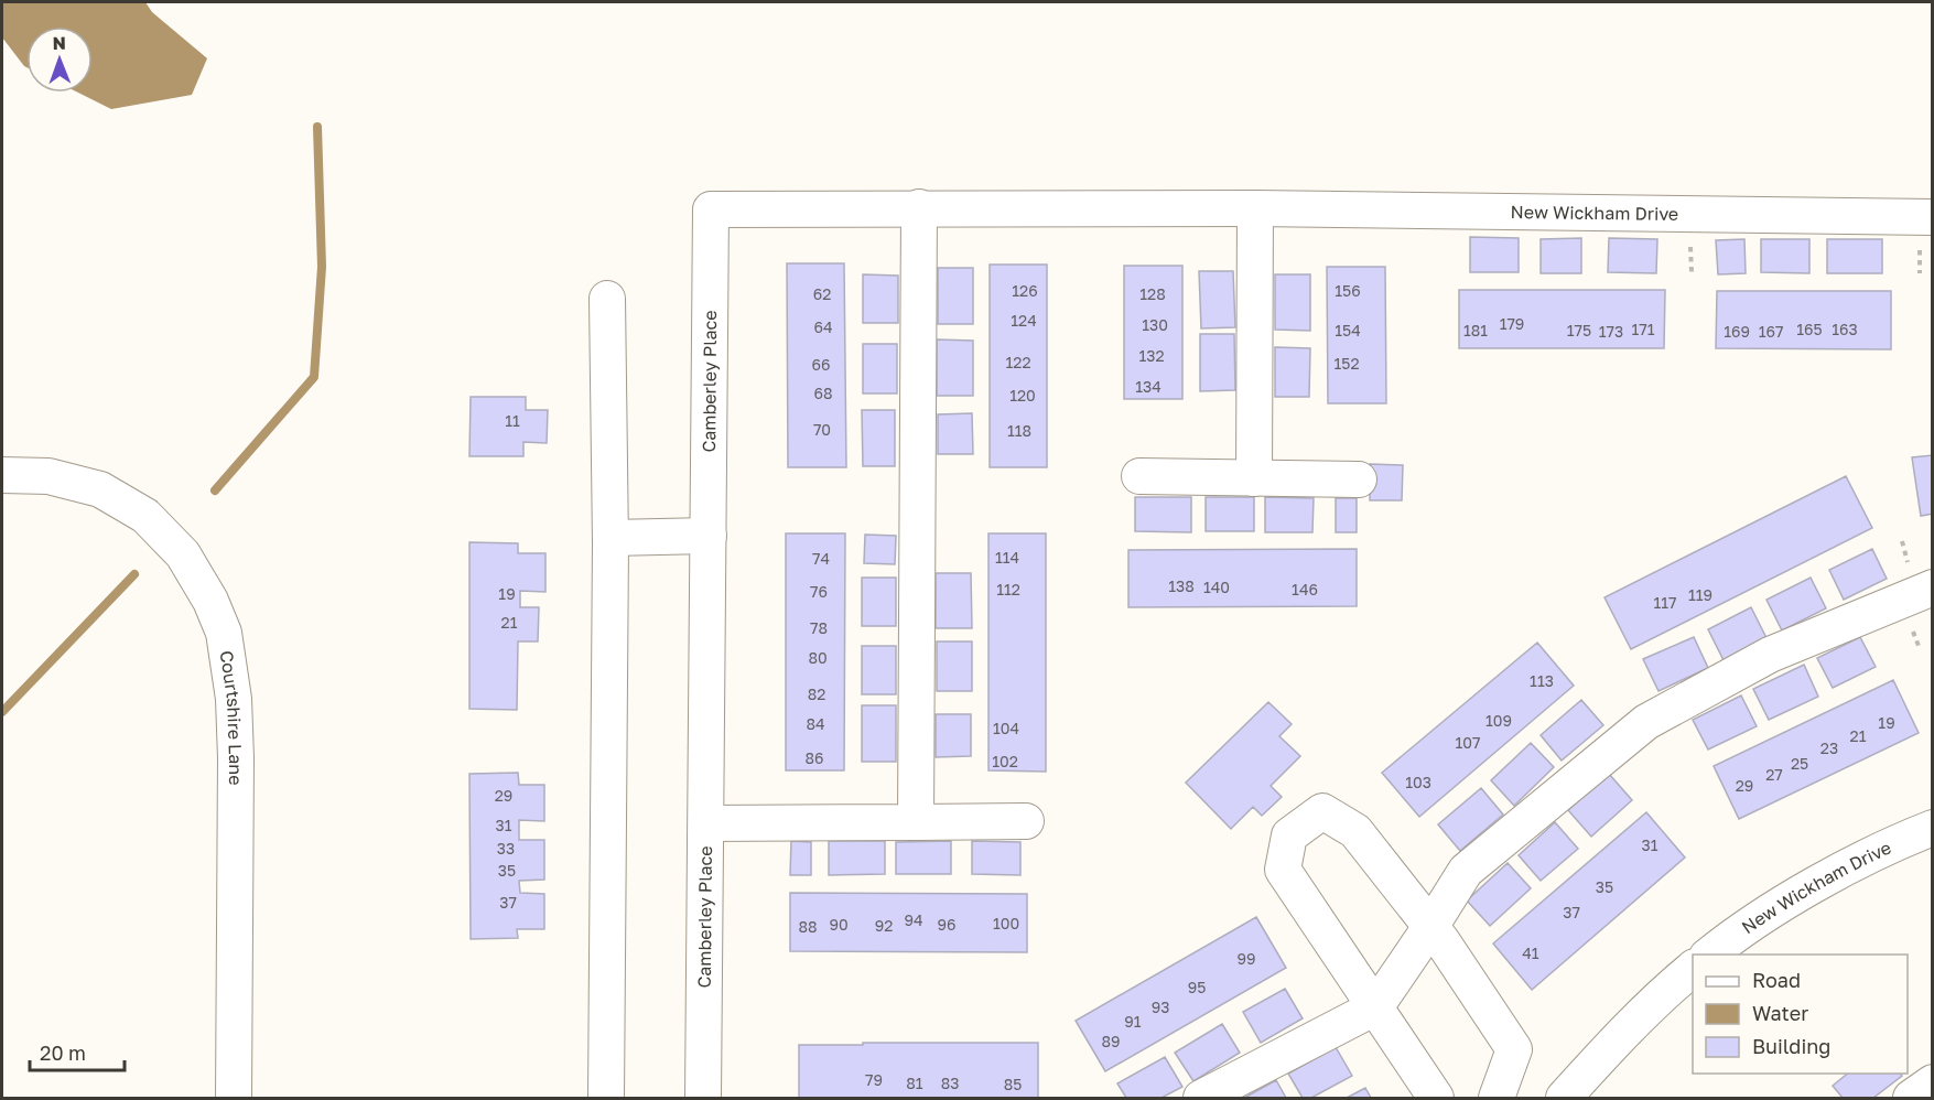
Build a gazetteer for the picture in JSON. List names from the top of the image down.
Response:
{
  "streets": {
    "street": ["New Wickham Drive", "Camberley Place", "Courtshire Lane"]
  },
  "crossings": [
    ["New Wickham Drive", "Camberley Place"]
  ],
  "house_numbers": [
    "126",
    "156",
    "62",
    "128",
    "124",
    "179",
    "130",
    "64",
    "171",
    "165",
    "163",
    "154",
    "181",
    "175",
    "173",
    "169",
    "167",
    "132",
    "122",
    "152",
    "66",
    "134",
    "68",
    "120",
    "11",
    "70",
    "118",
    "114",
    "74",
    "138",
    "140",
    "112",
    "146",
    "76",
    "19",
    "119",
    "117",
    "21",
    "78",
    "80",
    "113",
    "82",
    "109",
    "19",
    "84",
    "104",
    "21",
    "107",
    "23",
    "86",
    "102",
    "25",
    "27",
    "103",
    "29",
    "29",
    "31",
    "31",
    "33",
    "35",
    "35",
    "37",
    "37",
    "94",
    "100",
    "90",
    "96",
    "92",
    "88",
    "41",
    "99",
    "95",
    "93",
    "91",
    "89",
    "79",
    "81",
    "83",
    "85"
  ],
  "legend": ["Road", "Water", "Building"],
  "scale_bar": "20 m",
  "north": "top"
}
